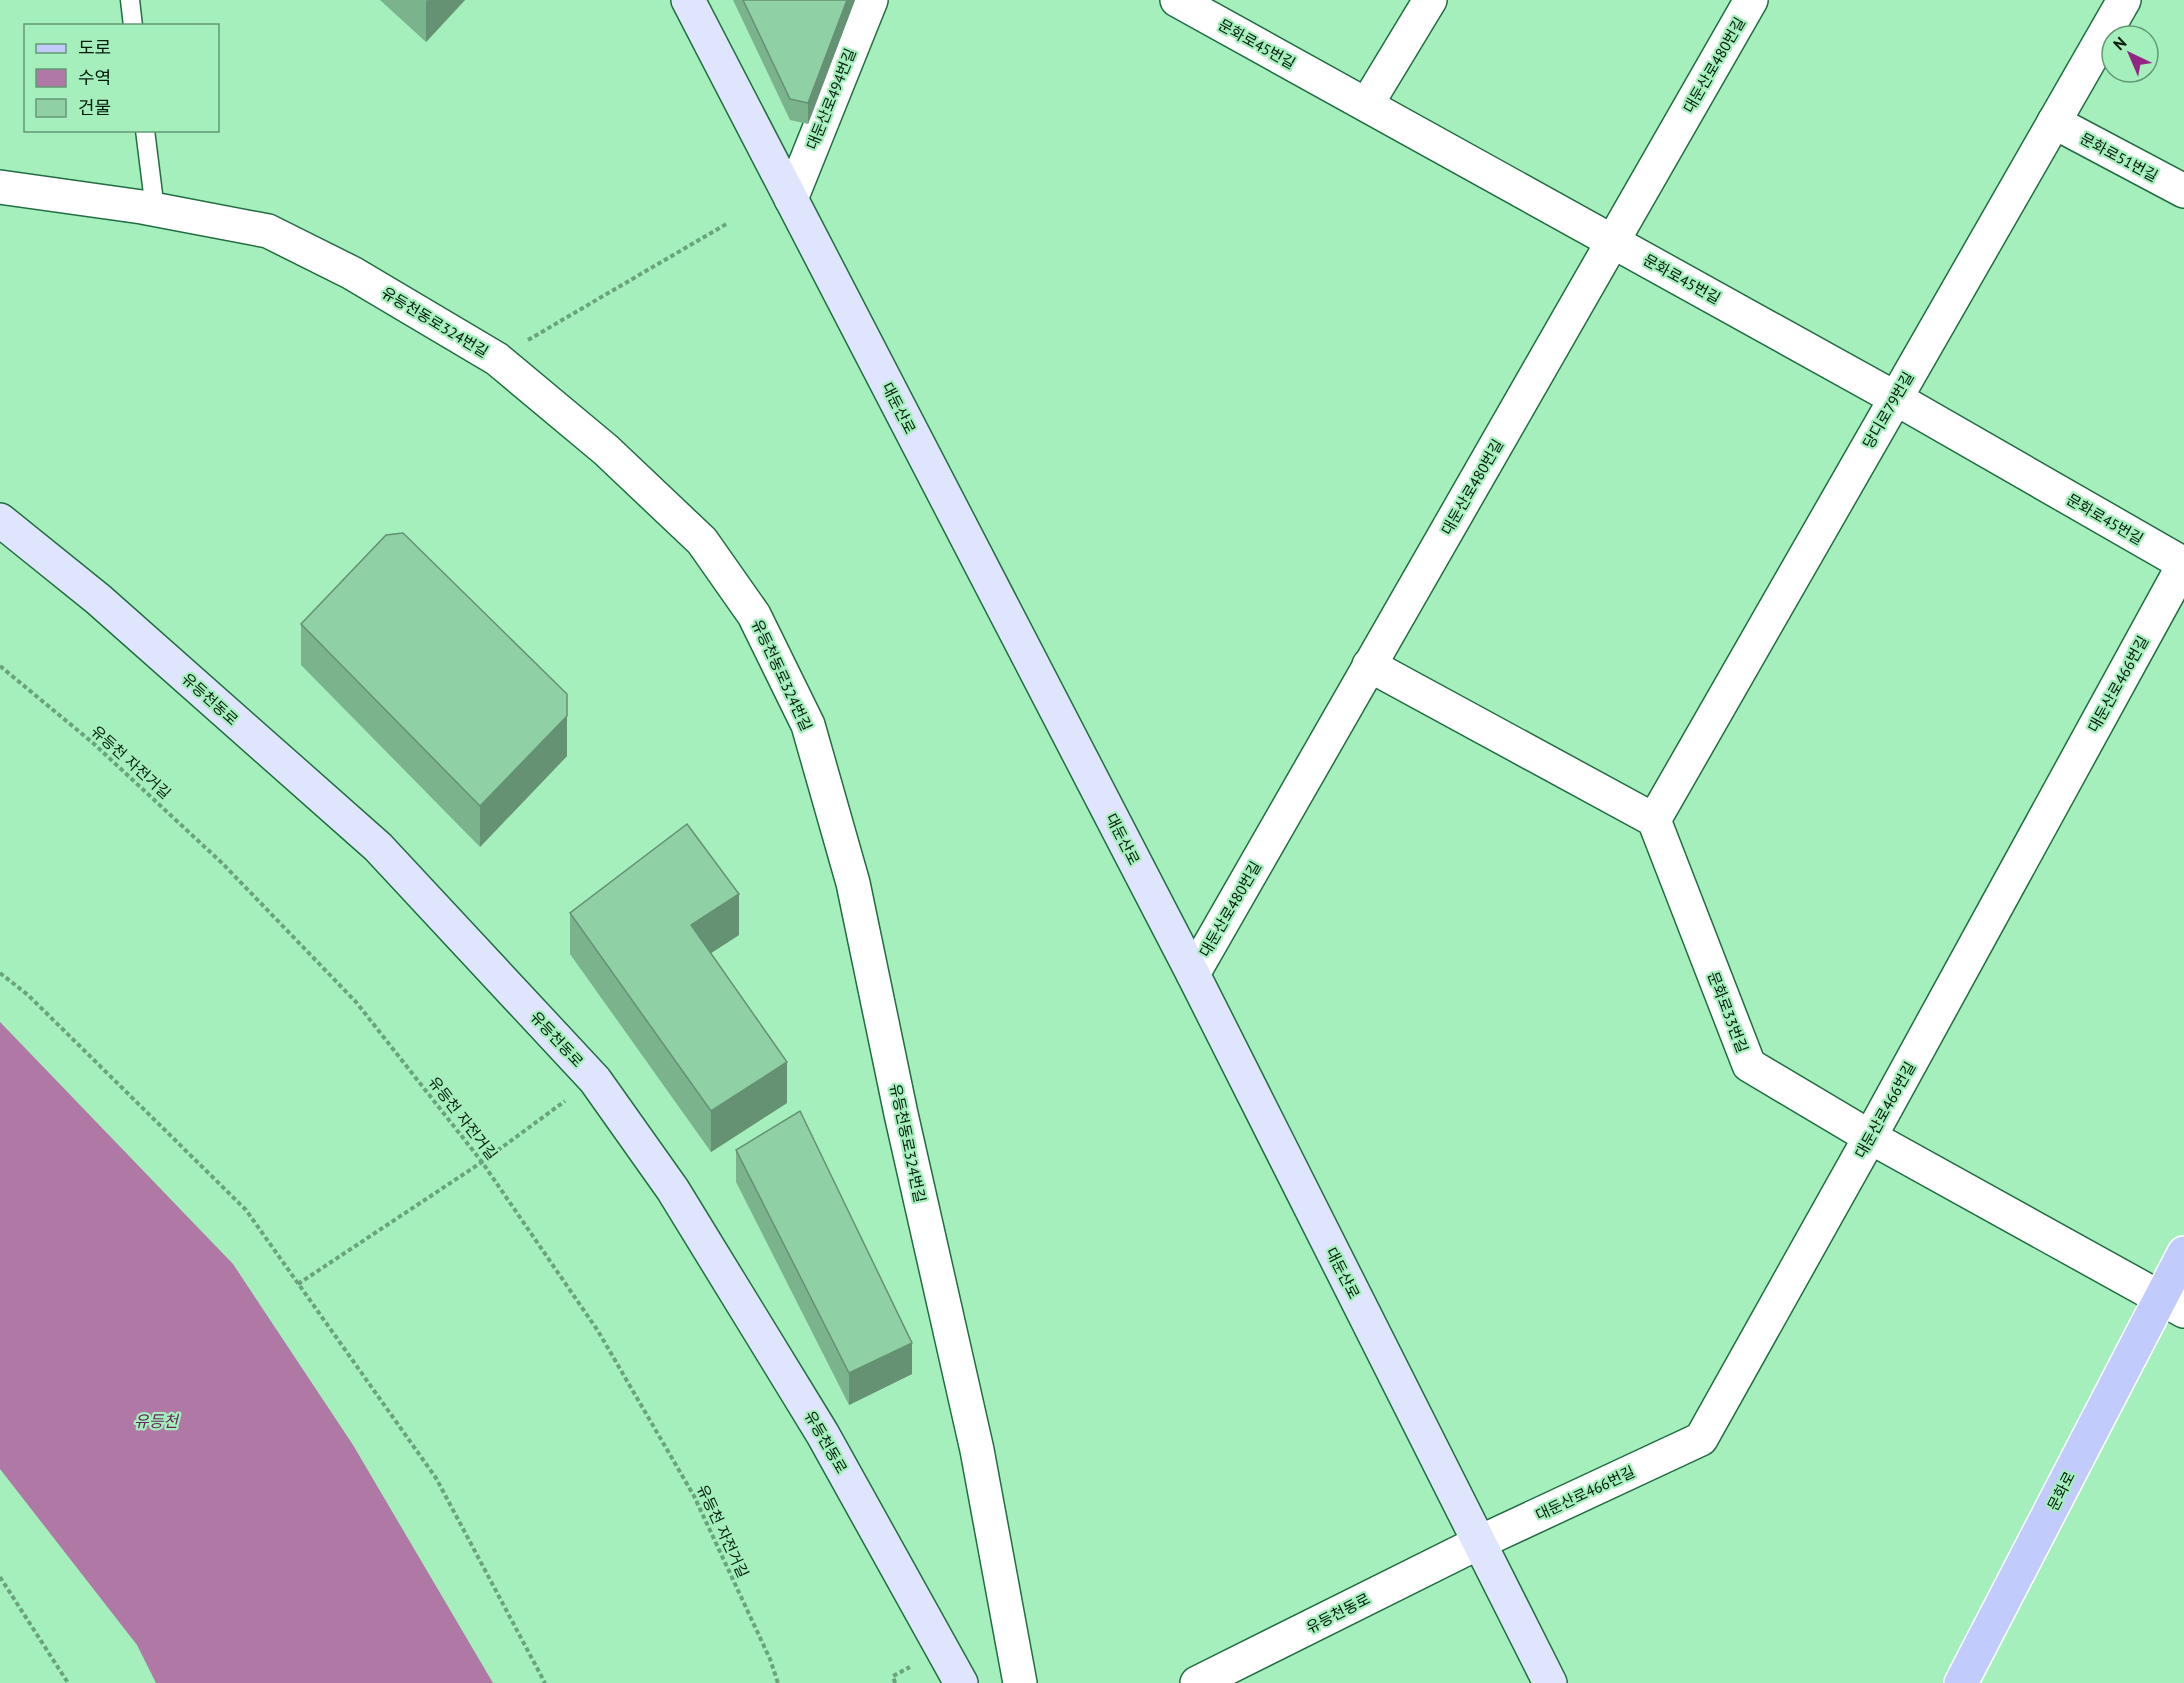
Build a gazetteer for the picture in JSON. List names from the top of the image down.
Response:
{
  "streets": {
    "main road": ["대둔산로", "유등천동로", "문화로"],
    "street": [
      "문화로45번길",
      "대둔산로480번길",
      "대둔산로494번길",
      "문화로51번길",
      "유등천동로324번길",
      "당디로79번길",
      "대둔산로466번길",
      "문화로33번길"
    ],
    "path": ["유등천 자전거길"]
  },
  "crossings": [
    ["문화로45번길", "대둔산로480번길"],
    ["문화로45번길", "당디로79번길"],
    ["문화로45번길", "대둔산로466번길"],
    ["대둔산로480번길", "대둔산로"],
    ["대둔산로494번길", "대둔산로"],
    ["문화로51번길", "당디로79번길"],
    ["대둔산로", "대둔산로466번길"],
    ["대둔산로", "유등천동로"],
    ["당디로79번길", "문화로33번길"],
    ["대둔산로466번길", "유등천동로"],
    ["대둔산로466번길", "문화로33번길"],
    ["문화로33번길", "문화로"]
  ],
  "water": ["유등천"],
  "legend": ["도로", "수역", "건물"],
  "north": "top left"
}
